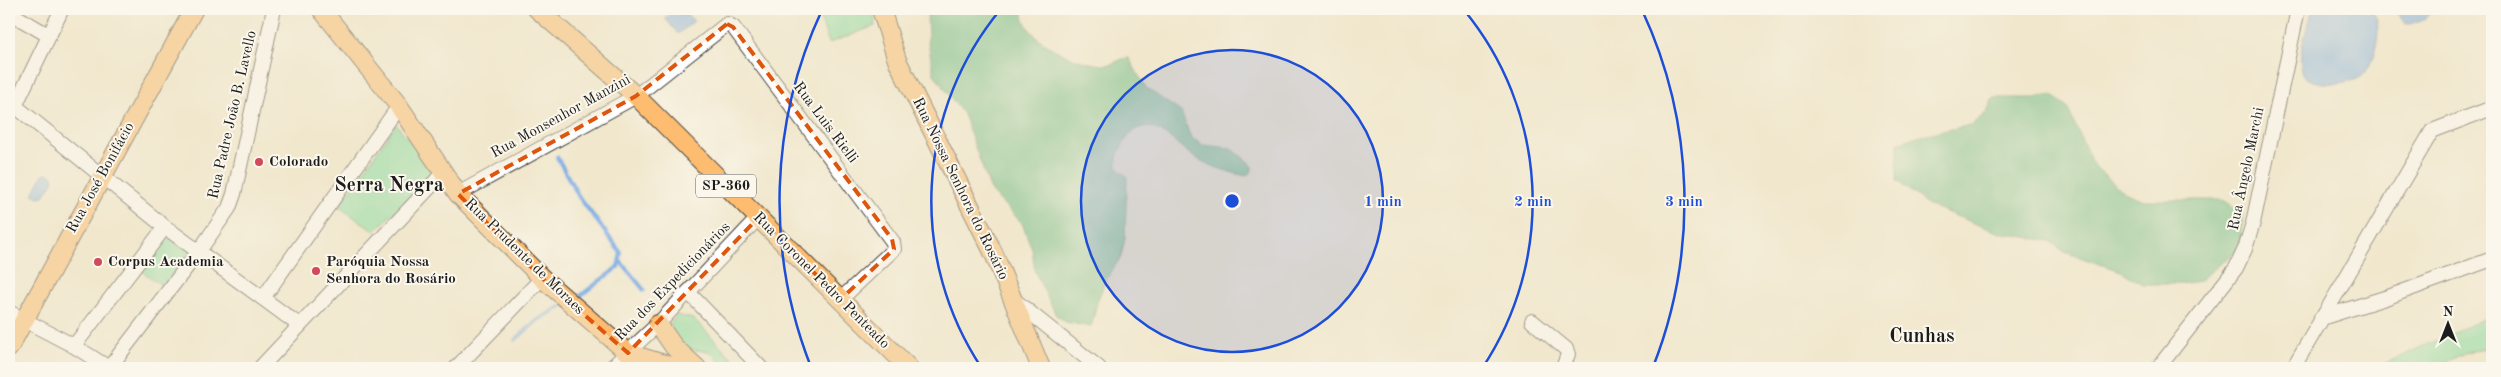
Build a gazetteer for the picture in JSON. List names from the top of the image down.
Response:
{
  "streets": {
    "main road": [
      "Rua José Bonifácio",
      "SP-360",
      "Rua Nossa Senhora do Rosário",
      "Rua Prudente de Moraes",
      "Rua Coronel Pedro Penteado"
    ],
    "street": [
      "Rua Padre João B. Lavello",
      "Rua Monsenhor Manzini",
      "Rua Luis Rielli",
      "Rua Ângelo Marchi",
      "Rua dos Expedicionários"
    ]
  },
  "crossings": [
    ["Rua Monsenhor Manzini", "Rua Luis Rielli"],
    ["Rua Monsenhor Manzini", "Rua Prudente de Moraes"],
    ["Rua Monsenhor Manzini", "Rua Coronel Pedro Penteado"],
    ["Rua Luis Rielli", "Rua Coronel Pedro Penteado"],
    ["Rua Prudente de Moraes", "Rua dos Expedicionários"],
    ["Rua Coronel Pedro Penteado", "Rua dos Expedicionários"]
  ],
  "districts": ["Serra Negra", "Cunhas"],
  "places": ["Colorado", "Corpus Academia", "Paróquia Nossa Senhora do Rosário"],
  "north": "top",
  "rings": ["1 min", "2 min", "3 min"]
}
